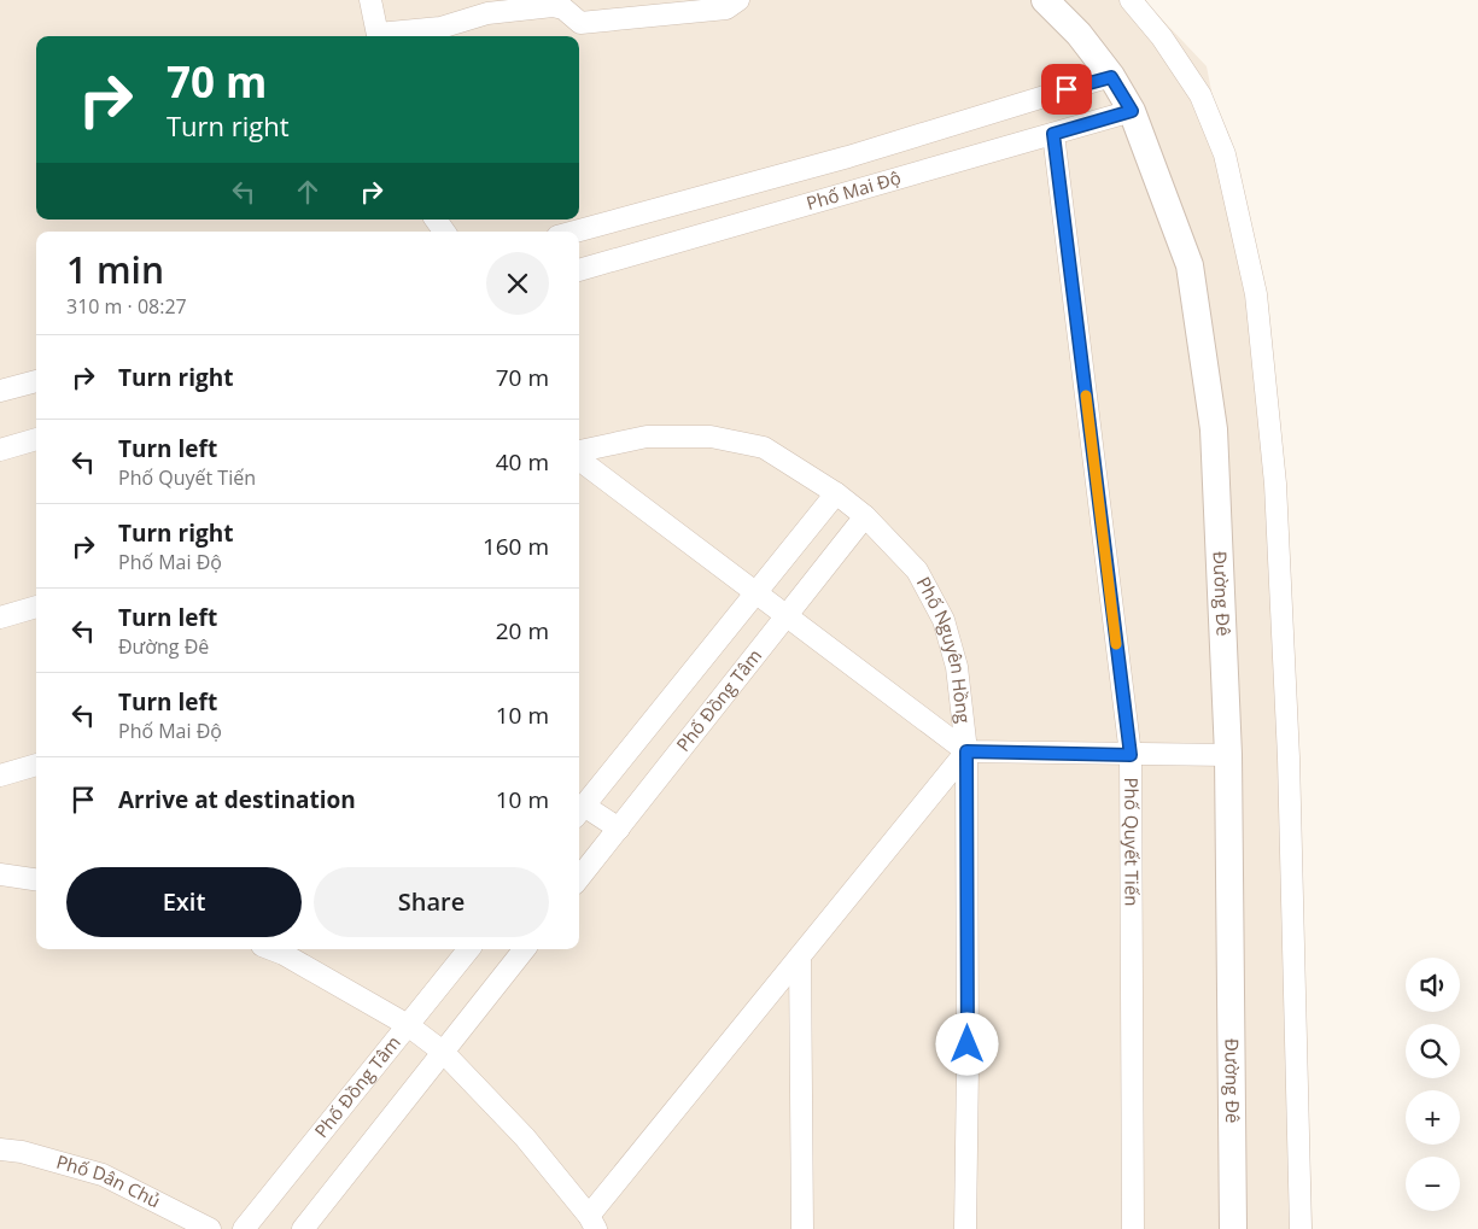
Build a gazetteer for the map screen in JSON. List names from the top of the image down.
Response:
{
  "streets": {
    "street": [
      "Phố Mai Độ",
      "Đường Đê",
      "Phố Nguyên Hồng",
      "Phố Đồng Tâm",
      "Phố Quyết Tiến",
      "Phố Dân Chủ"
    ]
  },
  "crossings": [
    ["Phố Mai Độ", "Đường Đê"],
    ["Phố Mai Độ", "Phố Quyết Tiến"],
    ["Phố Nguyên Hồng", "Phố Đồng Tâm"]
  ],
  "page": {
    "turn": ["70 m", "Turn right"],
    "heading": ["1 min", "310 m · 08:27"],
    "list": [
      {
        "name": "Turn right",
        "value": "70 m"
      },
      {
        "name": "Turn left",
        "note": "Phố Quyết Tiến",
        "value": "40 m"
      },
      {
        "name": "Turn right",
        "note": "Phố Mai Độ",
        "value": "160 m"
      },
      {
        "name": "Turn left",
        "note": "Đường Đê",
        "value": "20 m"
      },
      {
        "name": "Turn left",
        "note": "Phố Mai Độ",
        "value": "10 m"
      },
      {
        "name": "Arrive at destination",
        "value": "10 m"
      }
    ],
    "buttons": ["Exit", "Share"],
    "map_buttons": ["+", "−"]
  }
}
